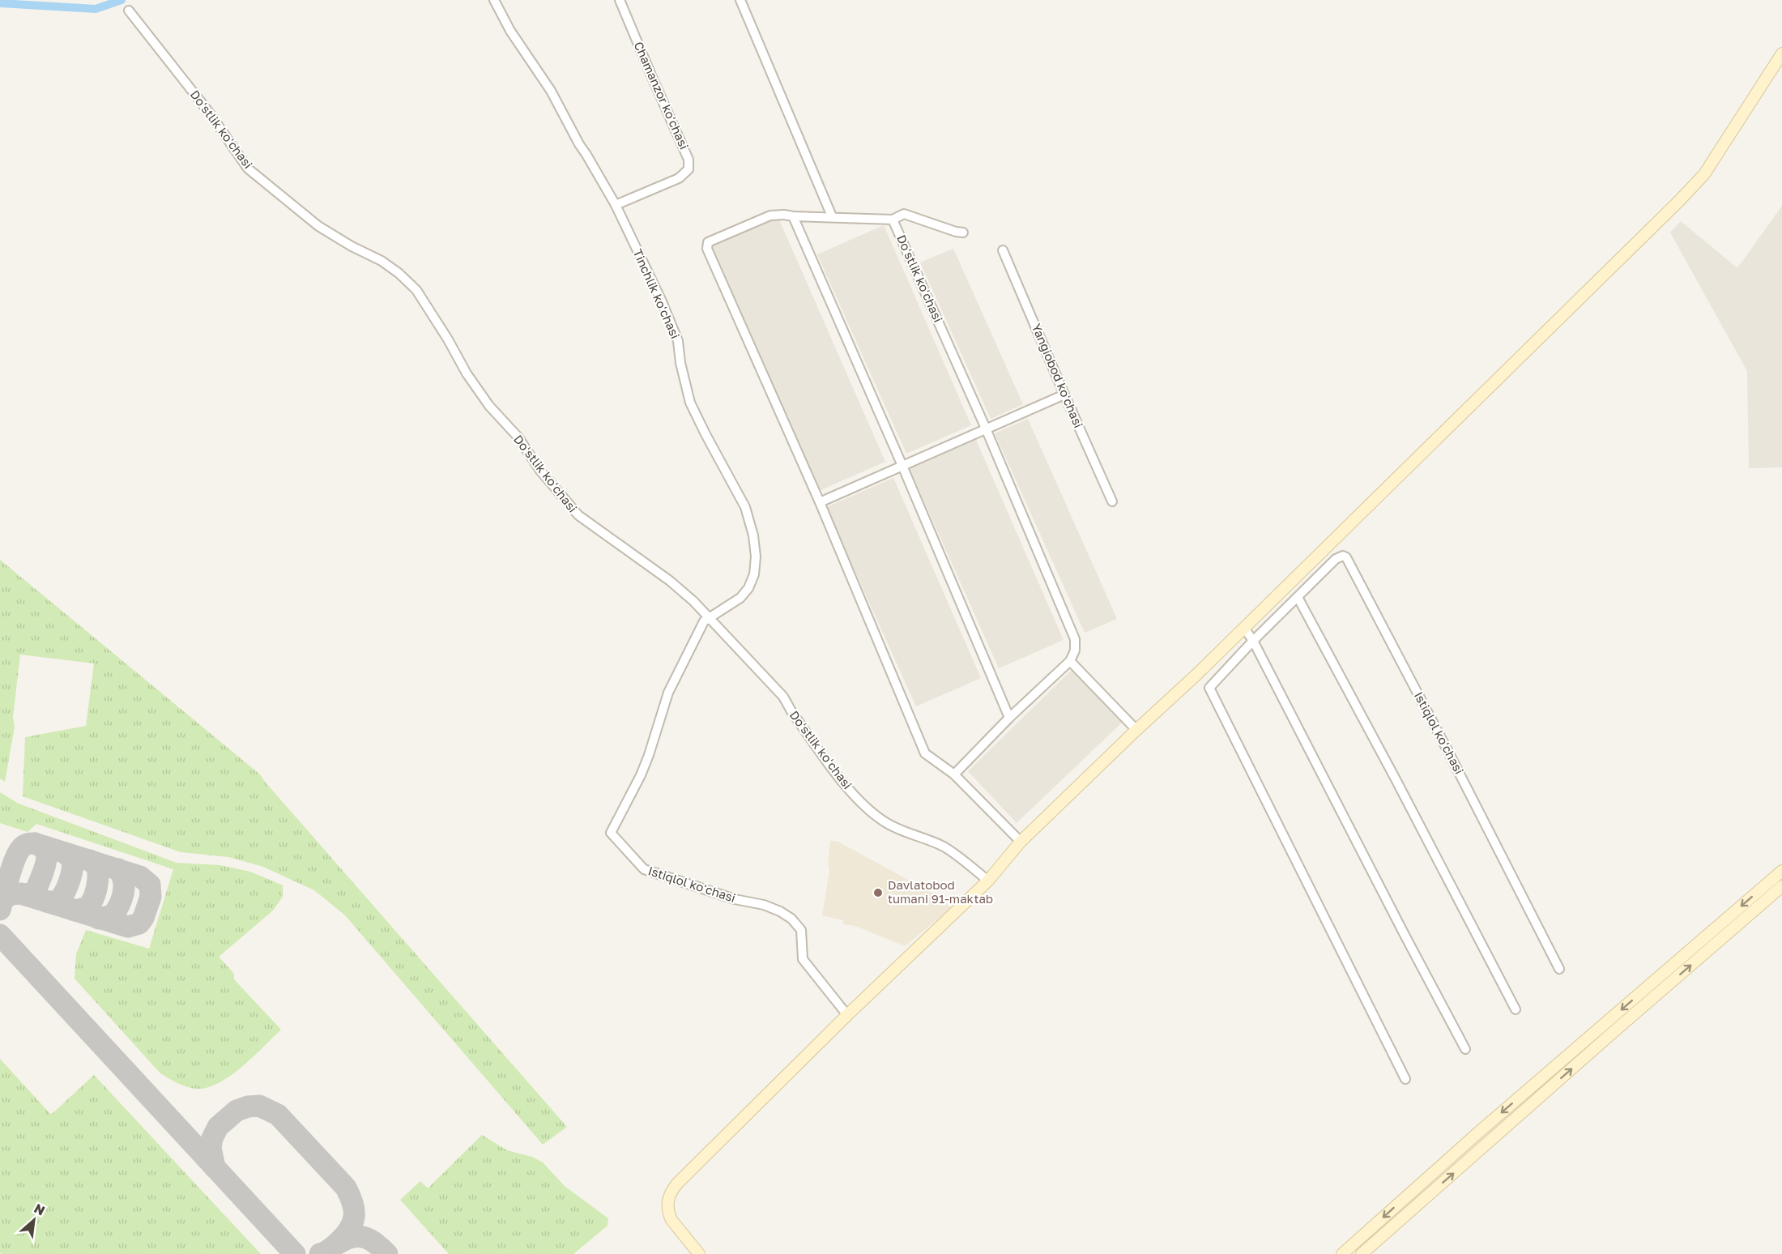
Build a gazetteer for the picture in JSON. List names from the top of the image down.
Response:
{
  "streets": {
    "street": [
      "Chamanzor koʻchasi",
      "Doʻstlik koʻchasi",
      "Tinchlik koʻchasi",
      "Yangiobod koʻchasi",
      "Istiqlol koʻchasi"
    ]
  },
  "crossings": [
    ["Chamanzor koʻchasi", "Tinchlik koʻchasi"],
    ["Doʻstlik koʻchasi", "Tinchlik koʻchasi"],
    ["Doʻstlik koʻchasi", "Istiqlol koʻchasi"],
    ["Tinchlik koʻchasi", "Istiqlol koʻchasi"]
  ],
  "places": ["Davlatobod tumani 91-maktab"],
  "north": "top right"
}
